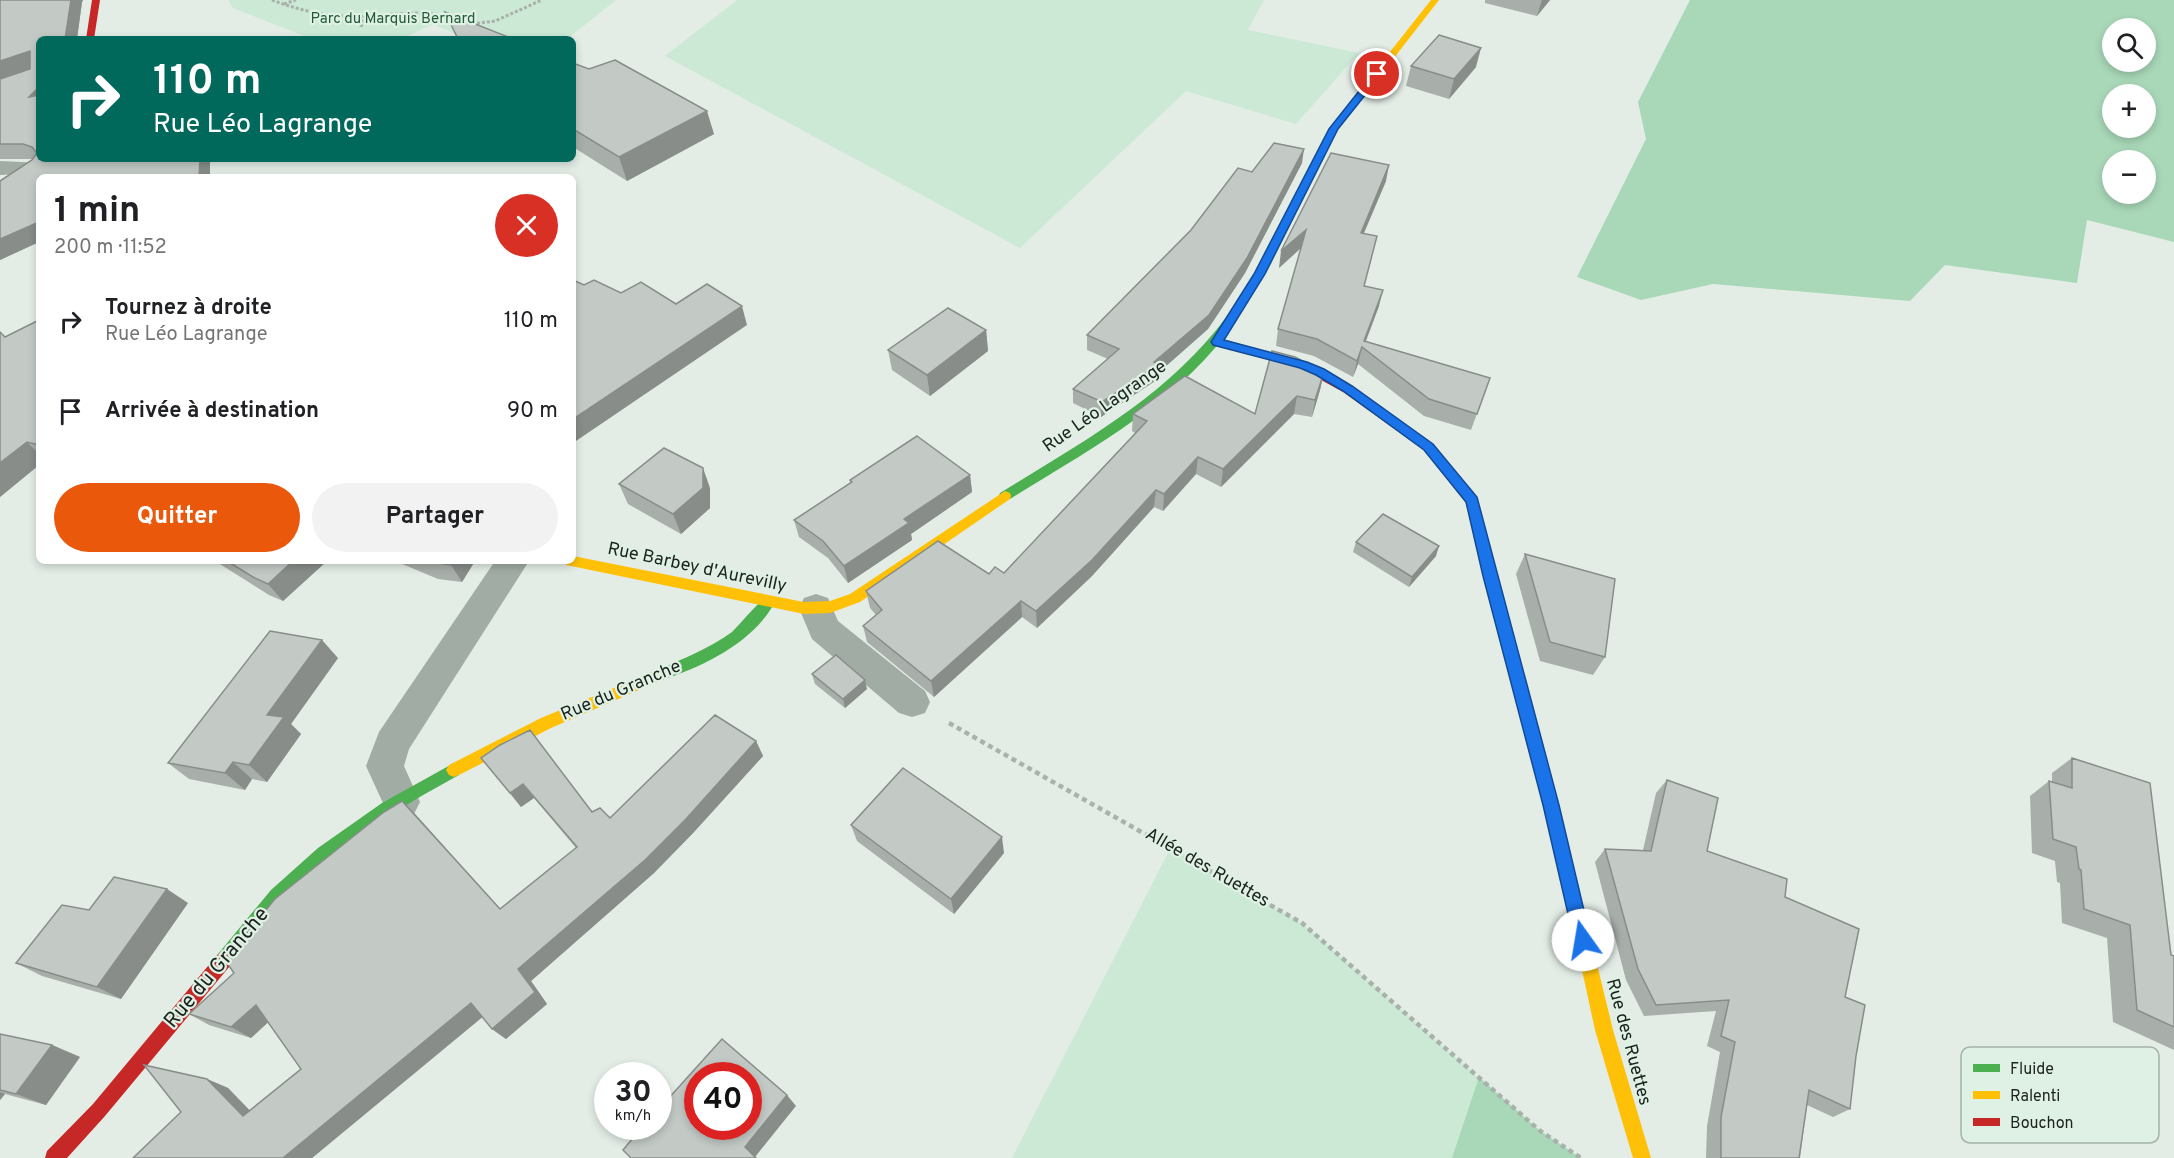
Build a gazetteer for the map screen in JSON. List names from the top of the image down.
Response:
{
  "streets": {
    "street": [
      "Rue Léo Lagrange",
      "Rue Barbey d'Aurevilly",
      "Rue du Granche",
      "Rue des Ruettes"
    ],
    "path": ["Allée des Ruettes"]
  },
  "crossings": [
    ["Rue Léo Lagrange", "Rue Barbey d'Aurevilly"],
    ["Rue Léo Lagrange", "Rue des Ruettes"],
    ["Rue Barbey d'Aurevilly", "Rue du Granche"]
  ],
  "parks": ["Parc du Marquis Bernard"],
  "legend": ["Fluide", "Ralenti", "Bouchon"],
  "page": {
    "map_buttons": ["+", "−"],
    "turn": ["110 m", "Rue Léo Lagrange"],
    "heading": ["1 min", "200 m · 11:52"],
    "list": [
      {
        "name": "Tournez à droite",
        "note": "Rue Léo Lagrange",
        "value": "110 m"
      },
      {
        "name": "Arrivée à destination",
        "value": "90 m"
      }
    ],
    "buttons": ["Quitter", "Partager"],
    "speed": "30 km/h",
    "limit": "40"
  }
}
